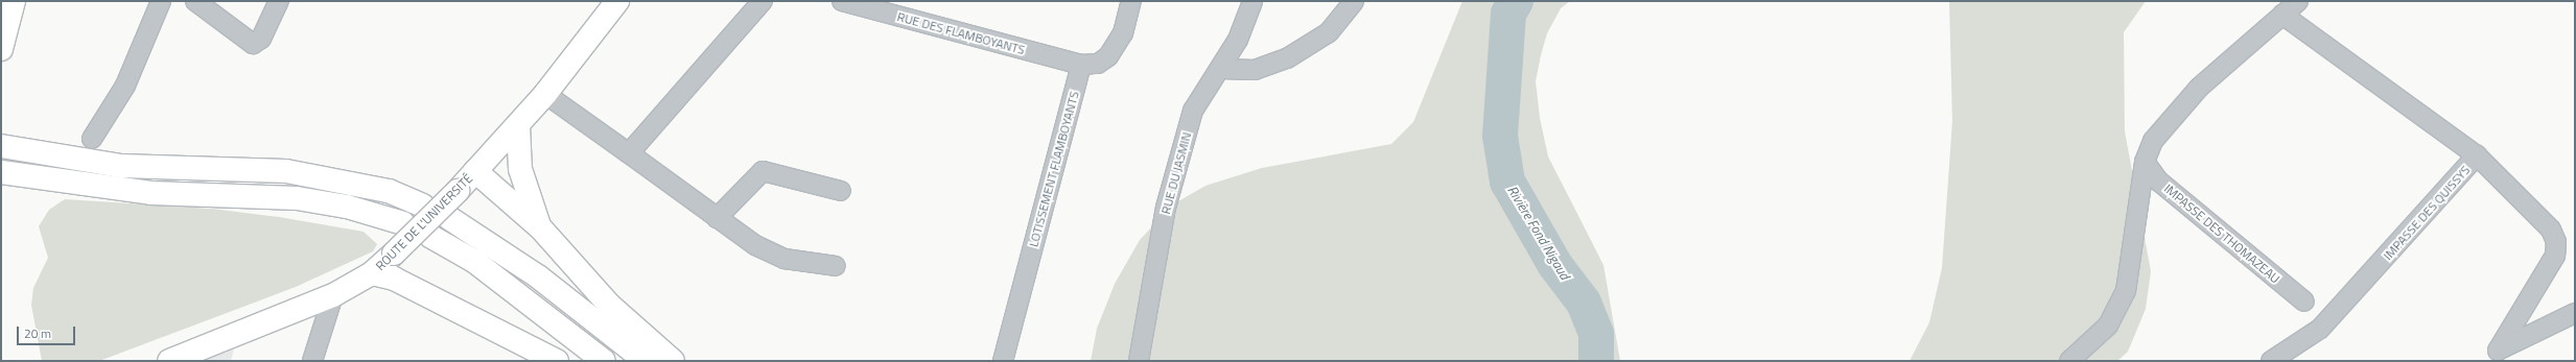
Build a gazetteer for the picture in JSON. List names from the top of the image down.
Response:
{
  "streets": {
    "main road": ["ROUTE DE L'UNIVERSITÉ"],
    "street": [
      "RUE DES FLAMBOYANTS",
      "LOTISSEMENT FLAMBOYANTS",
      "RUE DU JASMIN",
      "IMPASSE DES QUISSYS",
      "IMPASSE DES THOMAZEAU"
    ]
  },
  "crossings": [
    ["RUE DES FLAMBOYANTS", "LOTISSEMENT FLAMBOYANTS"]
  ],
  "water": ["Rivière Fond Nigaud"],
  "scale_bar": "20 m"
}
